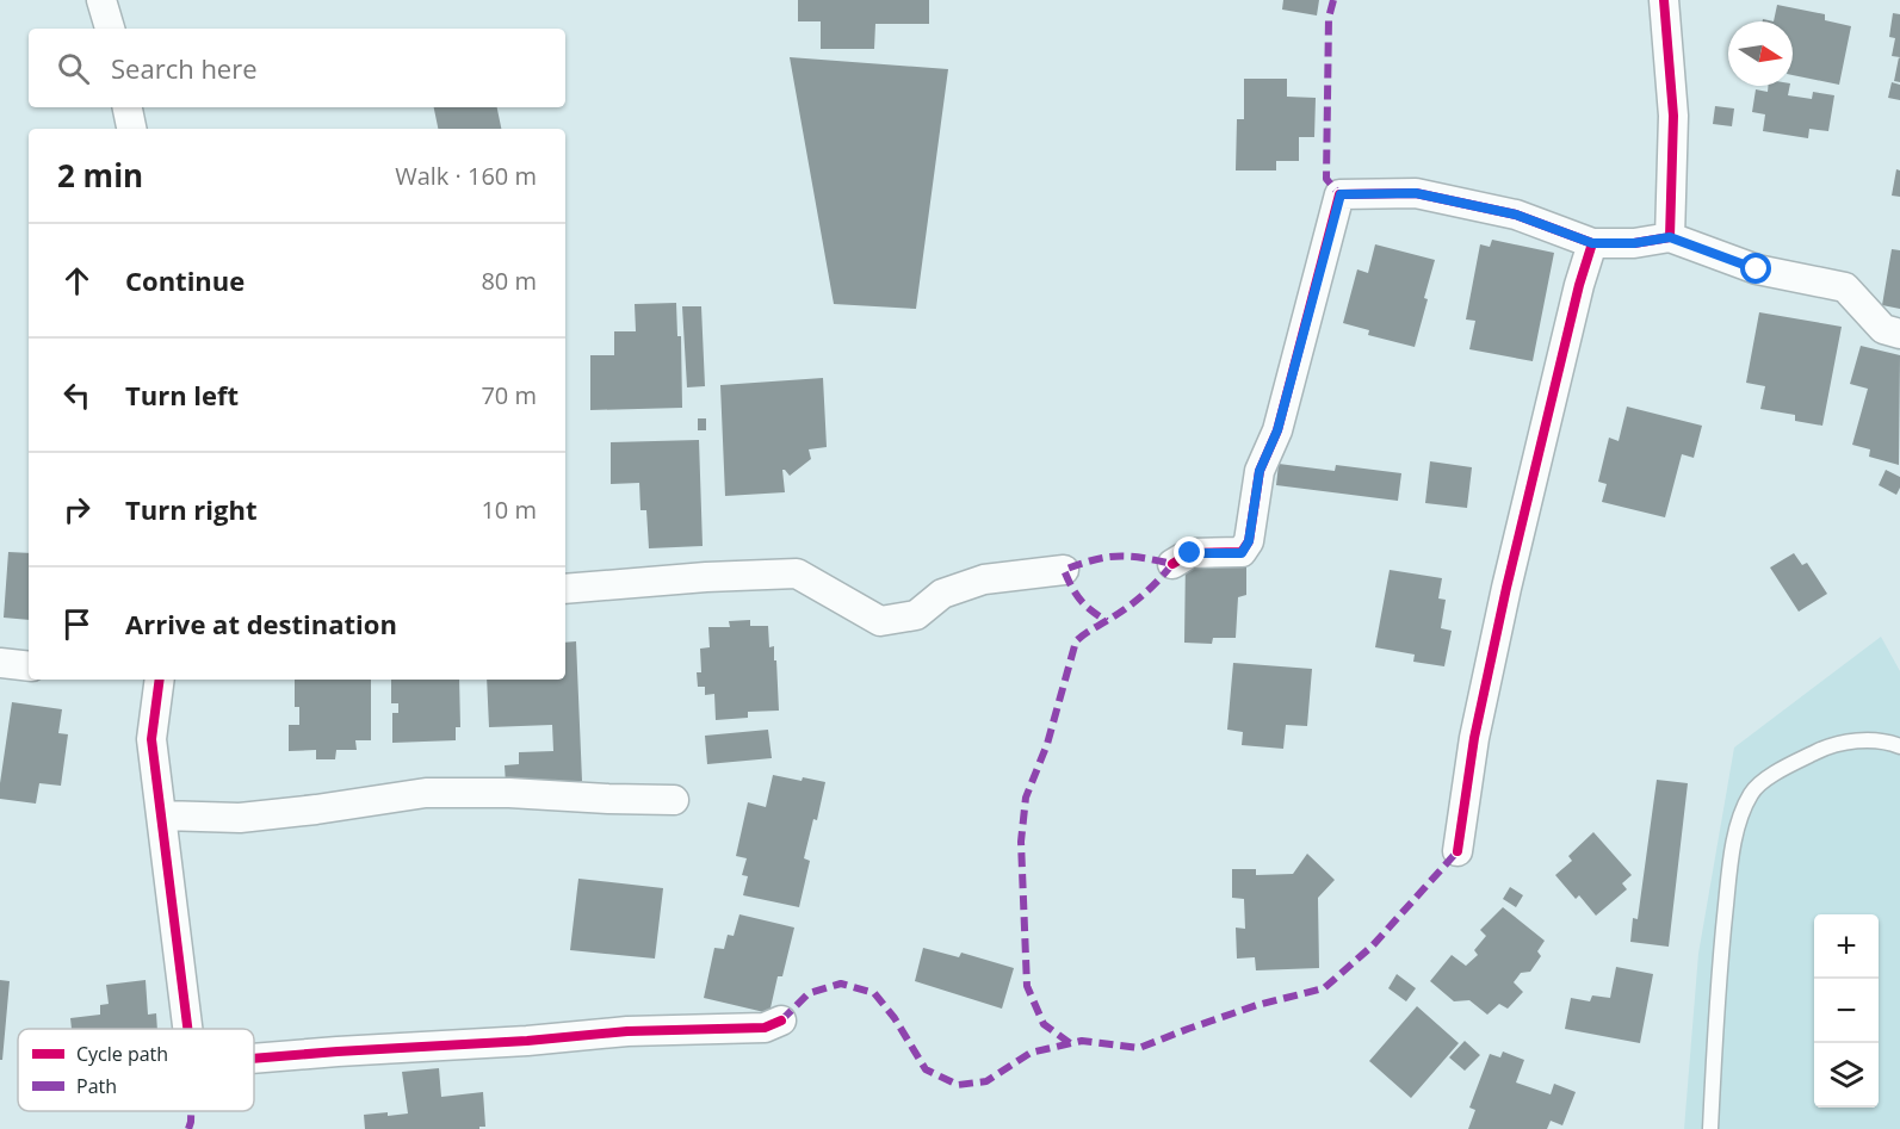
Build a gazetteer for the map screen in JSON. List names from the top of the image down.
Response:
{
  "legend": ["Cycle path", "Path"],
  "north": "right",
  "page": {
    "search": "Search here",
    "heading": ["2 min", "Walk · 160 m"],
    "list": [
      ["Continue", "80 m"],
      ["Turn left", "70 m"],
      ["Turn right", "10 m"],
      "Arrive at destination"
    ],
    "map_buttons": ["+", "−"]
  }
}
